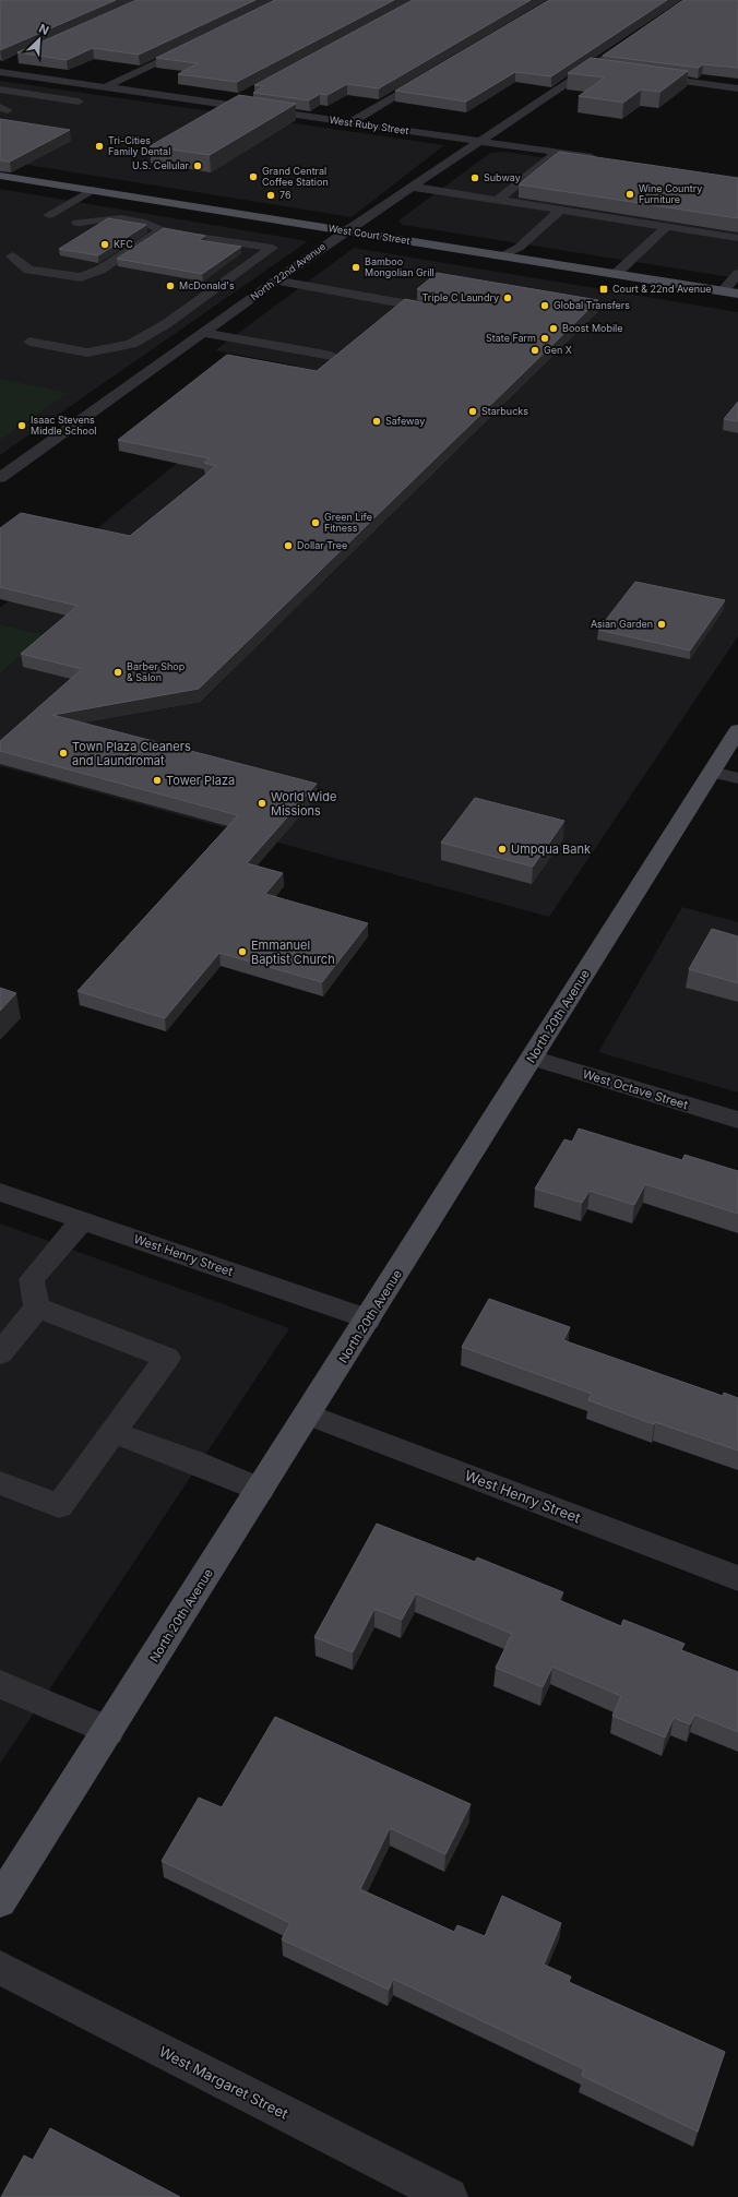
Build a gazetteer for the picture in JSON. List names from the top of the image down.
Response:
{
  "streets": {
    "main road": ["West Court Street", "North 20th Avenue"],
    "street": [
      "West Ruby Street",
      "North 22nd Avenue",
      "West Octave Street",
      "West Henry Street",
      "West Margaret Street"
    ]
  },
  "crossings": [
    ["West Ruby Street", "North 22nd Avenue"],
    ["West Court Street", "North 22nd Avenue"],
    ["North 20th Avenue", "West Octave Street"],
    ["North 20th Avenue", "West Henry Street"]
  ],
  "places": {
    "other": [
      "Tri-Cities Family Dental",
      "U.S. Cellular",
      "Grand Central Coffee Station",
      "Subway",
      "Wine Country Furniture",
      "76",
      "KFC",
      "Bamboo Mongolian Grill",
      "McDonald's",
      "Triple C Laundry",
      "Global Transfers",
      "Boost Mobile",
      "State Farm",
      "Gen X",
      "Starbucks",
      "Safeway",
      "Isaac Stevens Middle School",
      "Green Life Fitness",
      "Dollar Tree",
      "Asian Garden",
      "Barber Shop & Salon",
      "Town Plaza Cleaners and Laundromat",
      "Tower Plaza",
      "World Wide Missions",
      "Umpqua Bank",
      "Emmanuel Baptist Church"
    ],
    "transit": ["Court & 22nd Avenue"]
  },
  "north": "top right"
}
